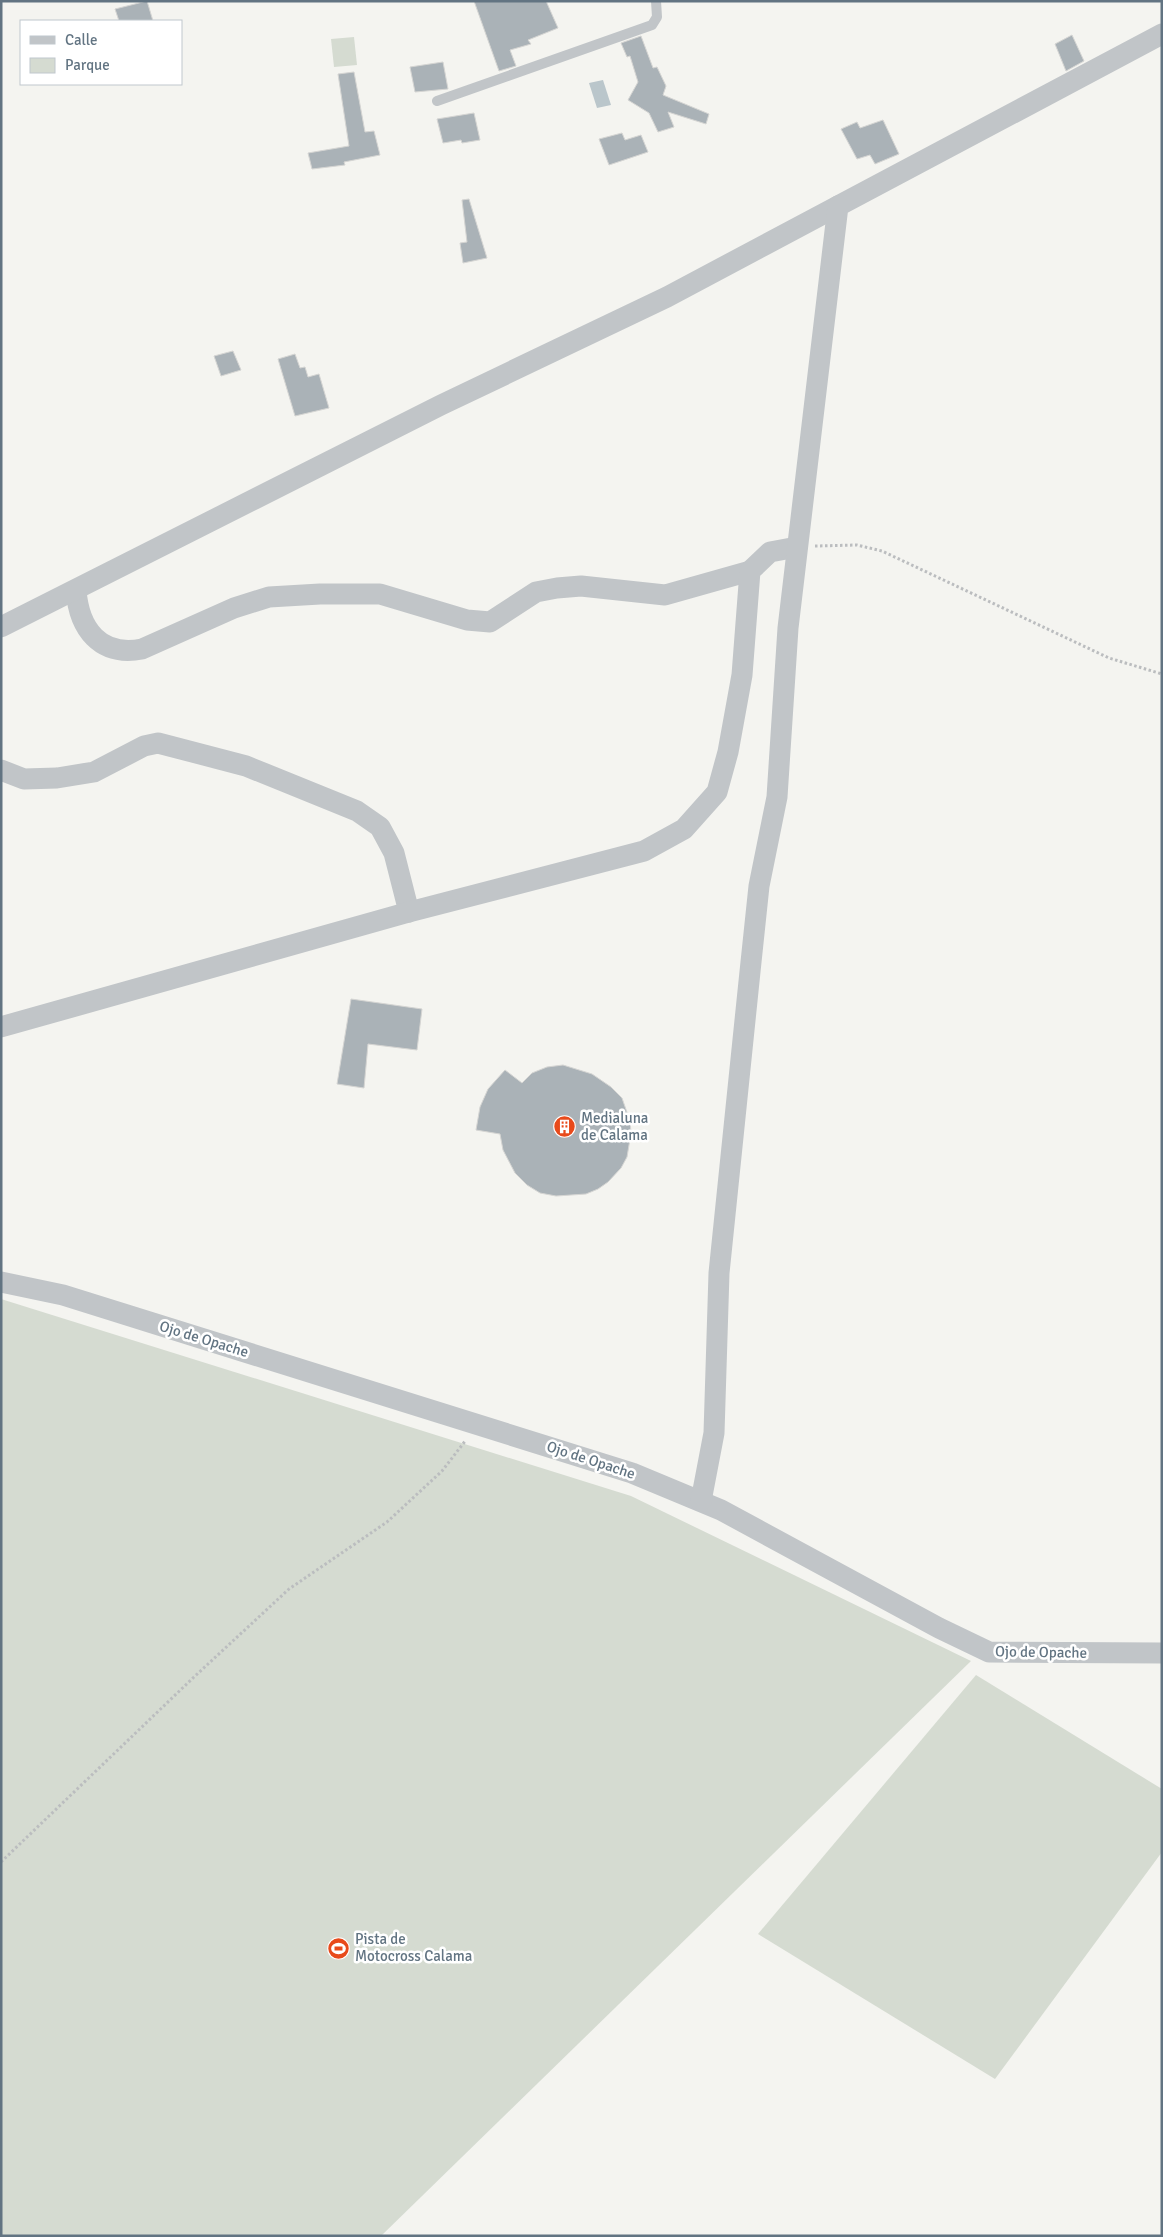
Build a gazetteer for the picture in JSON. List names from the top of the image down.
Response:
{
  "streets": {
    "street": ["Ojo de Opache"]
  },
  "places": {
    "building": ["Medialuna de Calama"],
    "sports": ["Pista de Motocross Calama"]
  },
  "legend": ["Calle", "Parque"]
}
